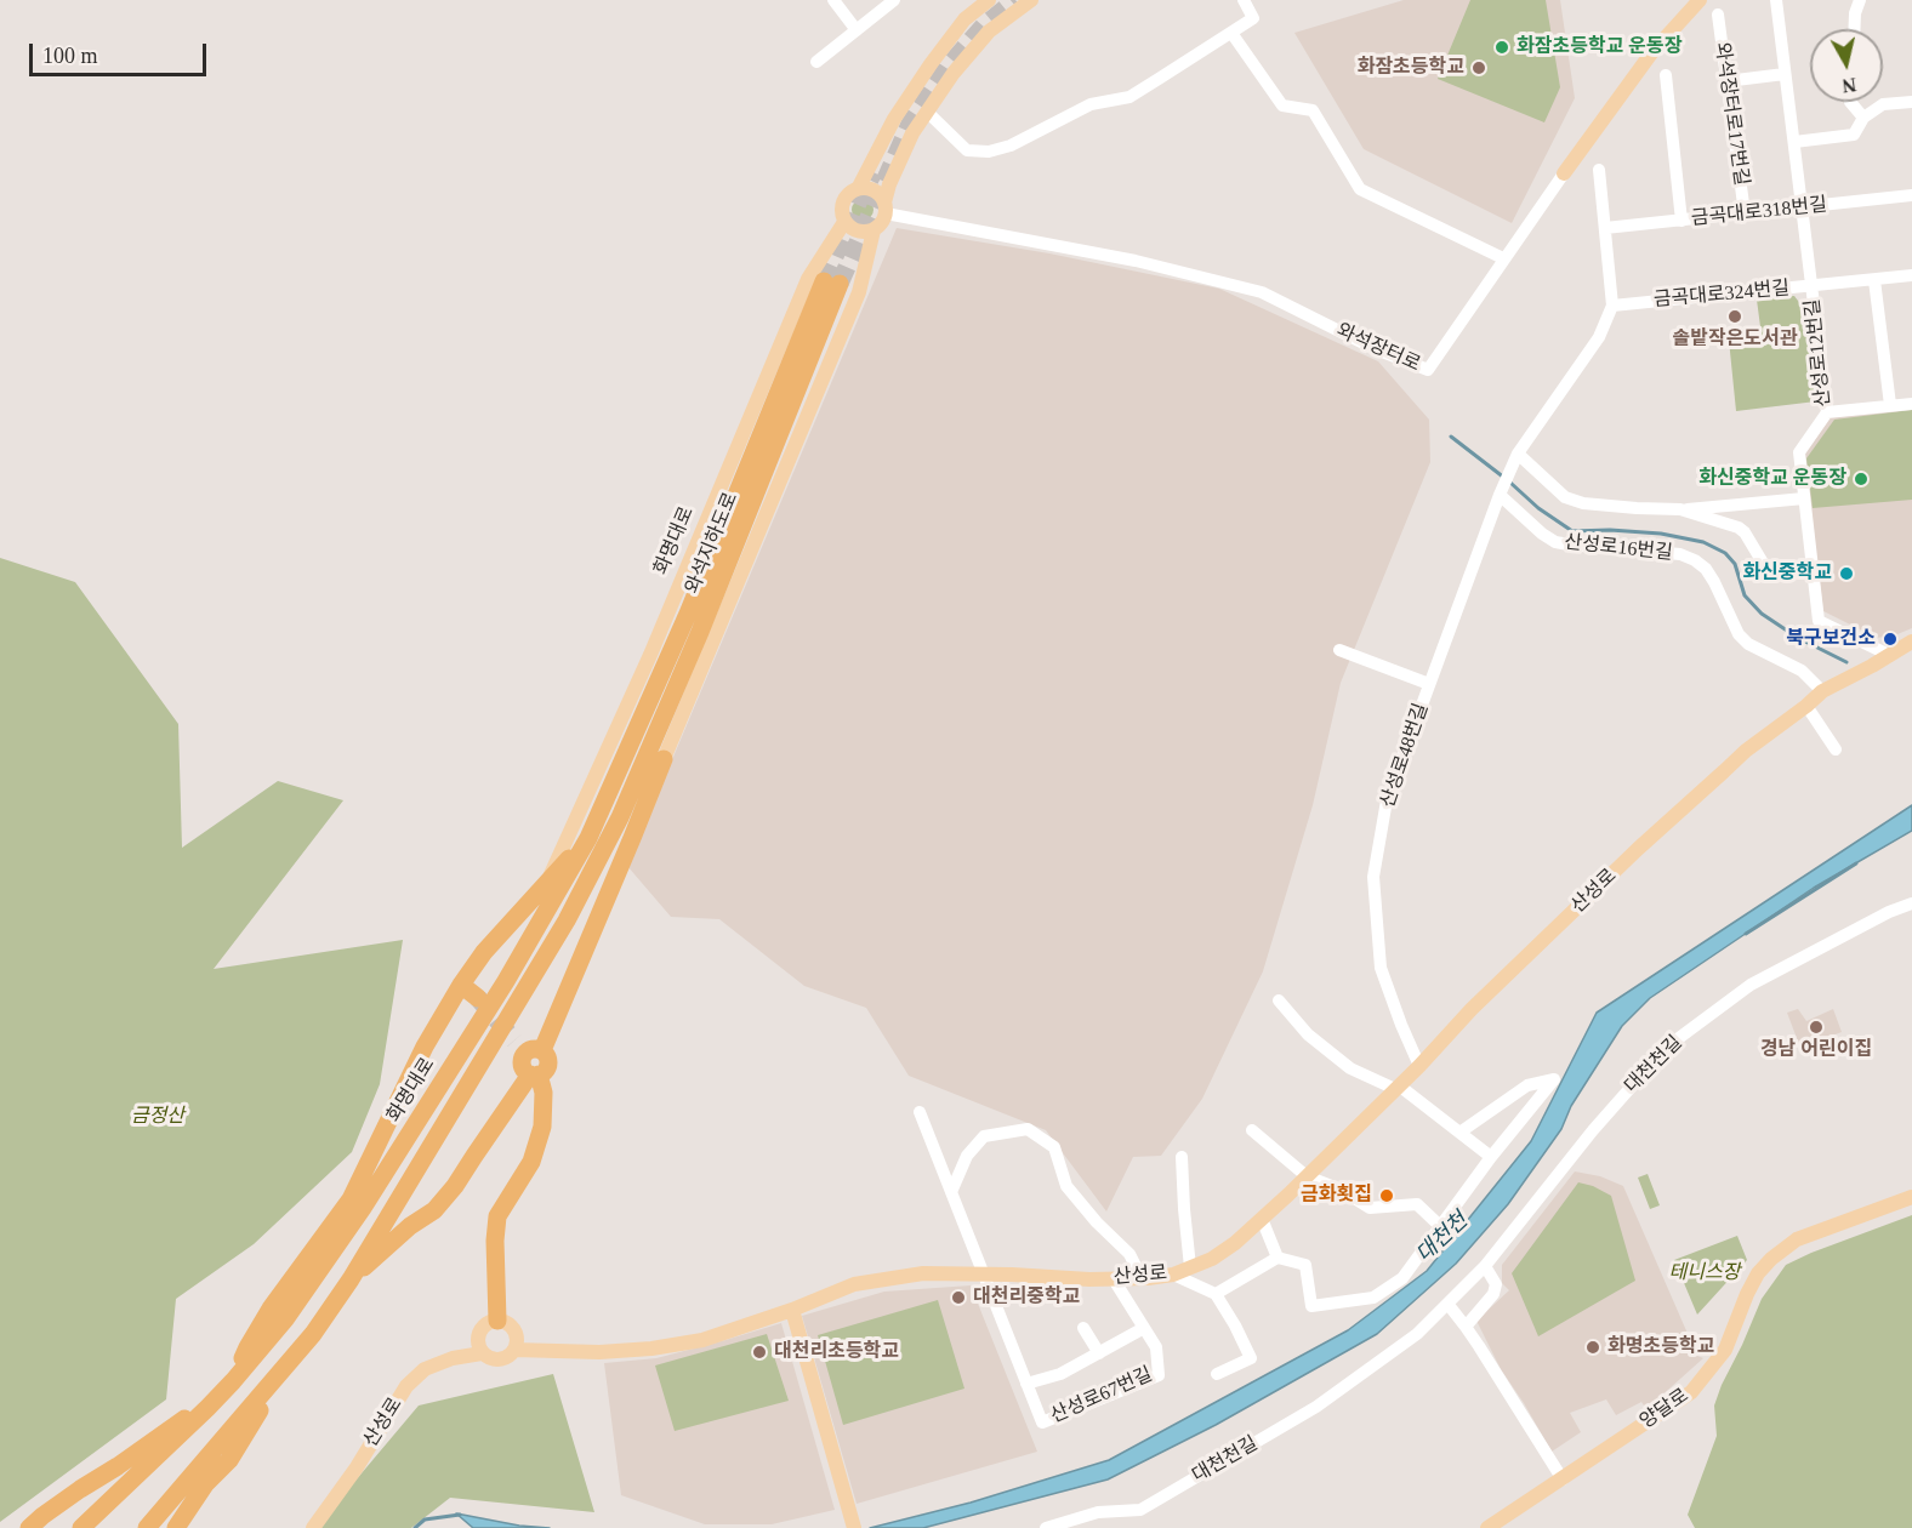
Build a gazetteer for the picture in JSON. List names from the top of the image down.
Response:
{
  "streets": {
    "highway": ["화명대로", "와석지하도로"],
    "main road": ["와석장터로", "산성로", "양달로"],
    "street": [
      "와석장터로17번길",
      "금곡대로318번길",
      "금곡대로324번길",
      "산성로12번길",
      "산성로16번길",
      "산성로48번길",
      "대천천길",
      "산성로67번길"
    ]
  },
  "crossings": [
    ["와석장터로17번길", "금곡대로318번길"],
    ["금곡대로318번길", "산성로12번길"],
    ["금곡대로324번길", "산성로12번길"],
    ["금곡대로324번길", "산성로48번길"],
    ["와석장터로", "화명대로"],
    ["산성로12번길", "산성로"],
    ["화명대로", "와석지하도로"],
    ["산성로16번길", "산성로48번길"],
    ["산성로16번길", "산성로"],
    ["산성로48번길", "산성로"],
    ["산성로", "산성로67번길"]
  ],
  "water": ["대천천"],
  "parks": ["금정산", "테니스장"],
  "places": [
    "화잠초등학교 운동장",
    "화잠초등학교",
    "솔밭작은도서관",
    "화신중학교 운동장",
    "화신중학교",
    "북구보건소",
    "경남 어린이집",
    "금화횟집",
    "대천리중학교",
    "화명초등학교",
    "대천리초등학교"
  ],
  "scale_bar": "100 m",
  "north": "bottom"
}
